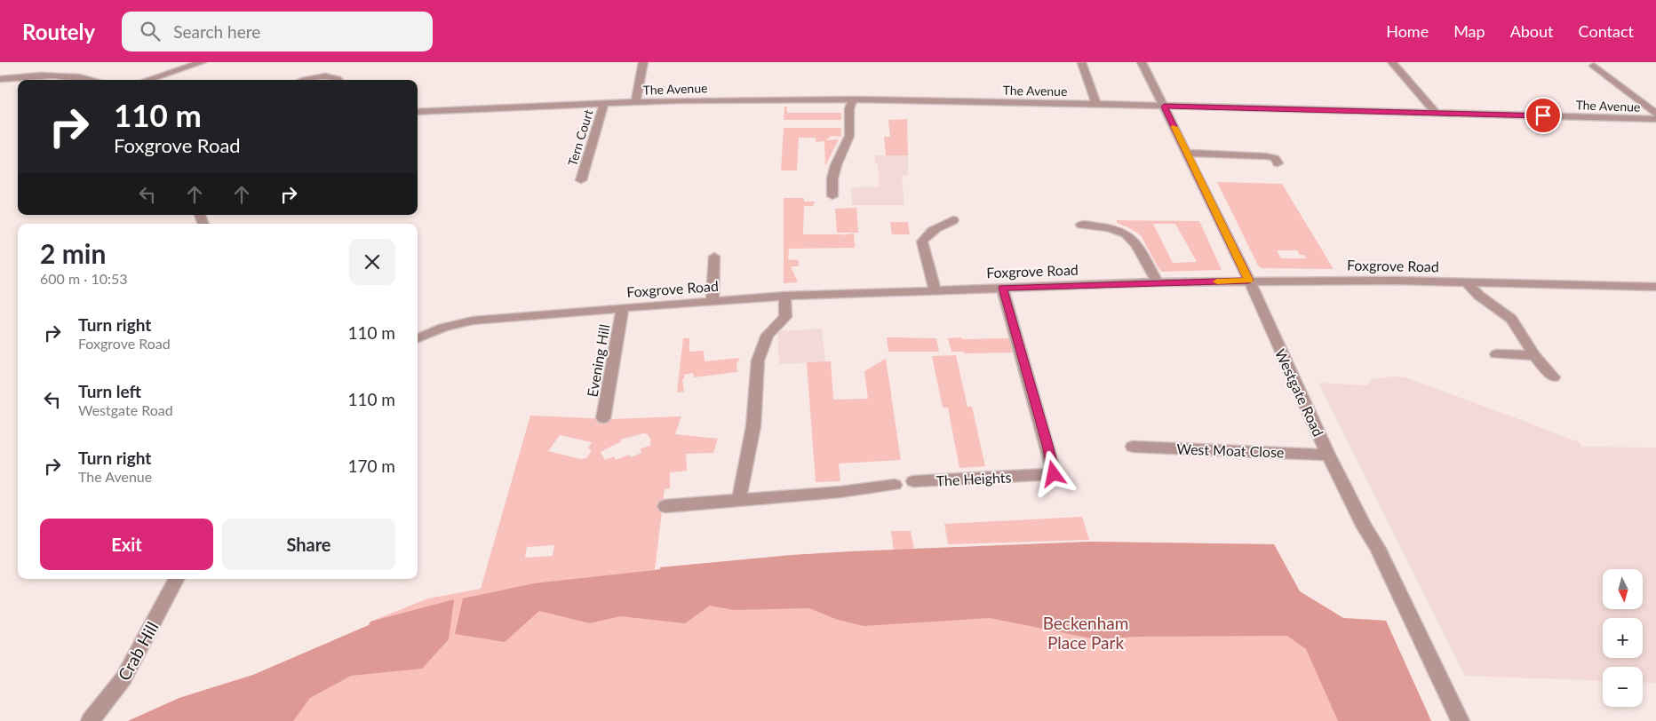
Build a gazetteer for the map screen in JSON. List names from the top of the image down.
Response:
{
  "streets": {
    "street": [
      "The Avenue",
      "Tern Court",
      "Foxgrove Road",
      "Evening Hill",
      "Westgate Road",
      "West Moat Close",
      "The Heights",
      "Crab Hill"
    ]
  },
  "crossings": [
    ["The Avenue", "Tern Court"],
    ["The Avenue", "Westgate Road"],
    ["Foxgrove Road", "Evening Hill"],
    ["Foxgrove Road", "Westgate Road"],
    ["Foxgrove Road", "The Heights"],
    ["Westgate Road", "West Moat Close"]
  ],
  "parks": ["Beckenham Place Park"],
  "north": "bottom",
  "page": {
    "header": "Routely",
    "search": "Search here",
    "nav": [
      "Home",
      "Map",
      "About",
      "Contact"
    ],
    "turn": ["110 m", "Foxgrove Road"],
    "heading": ["2 min", "600 m · 10:53"],
    "list": [
      {
        "name": "Turn right",
        "note": "Foxgrove Road",
        "value": "110 m"
      },
      {
        "name": "Turn left",
        "note": "Westgate Road",
        "value": "110 m"
      },
      {
        "name": "Turn right",
        "note": "The Avenue",
        "value": "170 m"
      }
    ],
    "buttons": ["Exit", "Share"],
    "map_buttons": ["+", "−"]
  }
}
